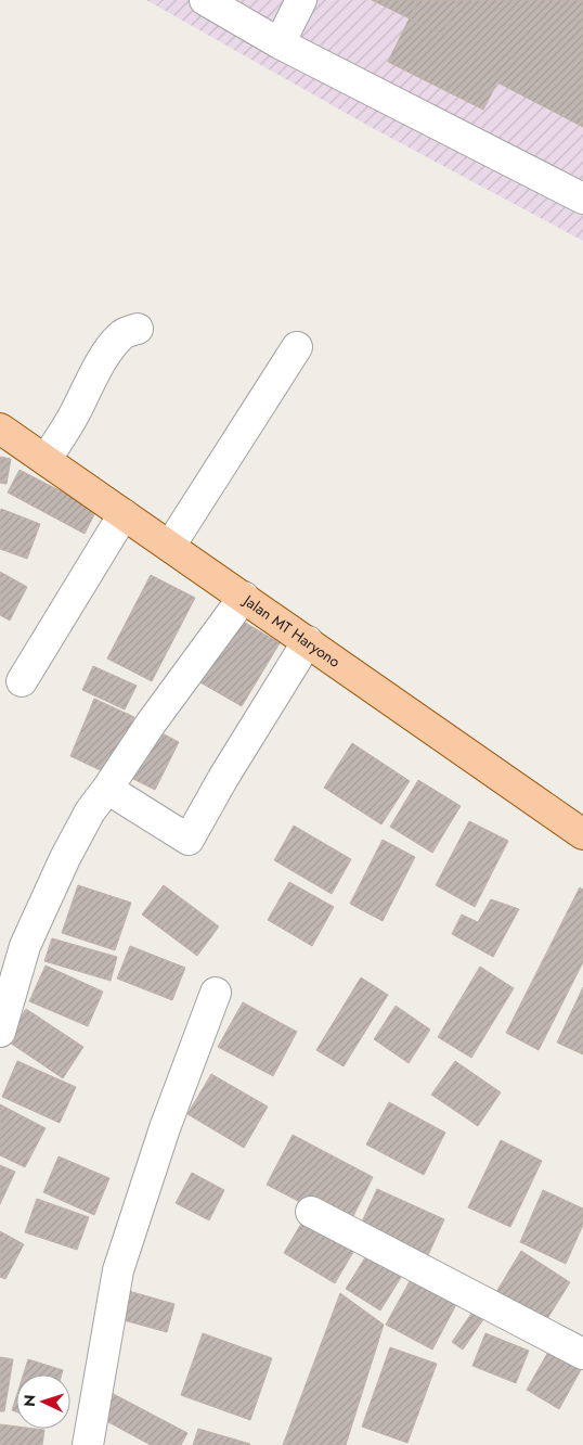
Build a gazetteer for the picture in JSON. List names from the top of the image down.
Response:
{
  "streets": {
    "main road": ["Jalan MT Haryono"]
  },
  "north": "left"
}
